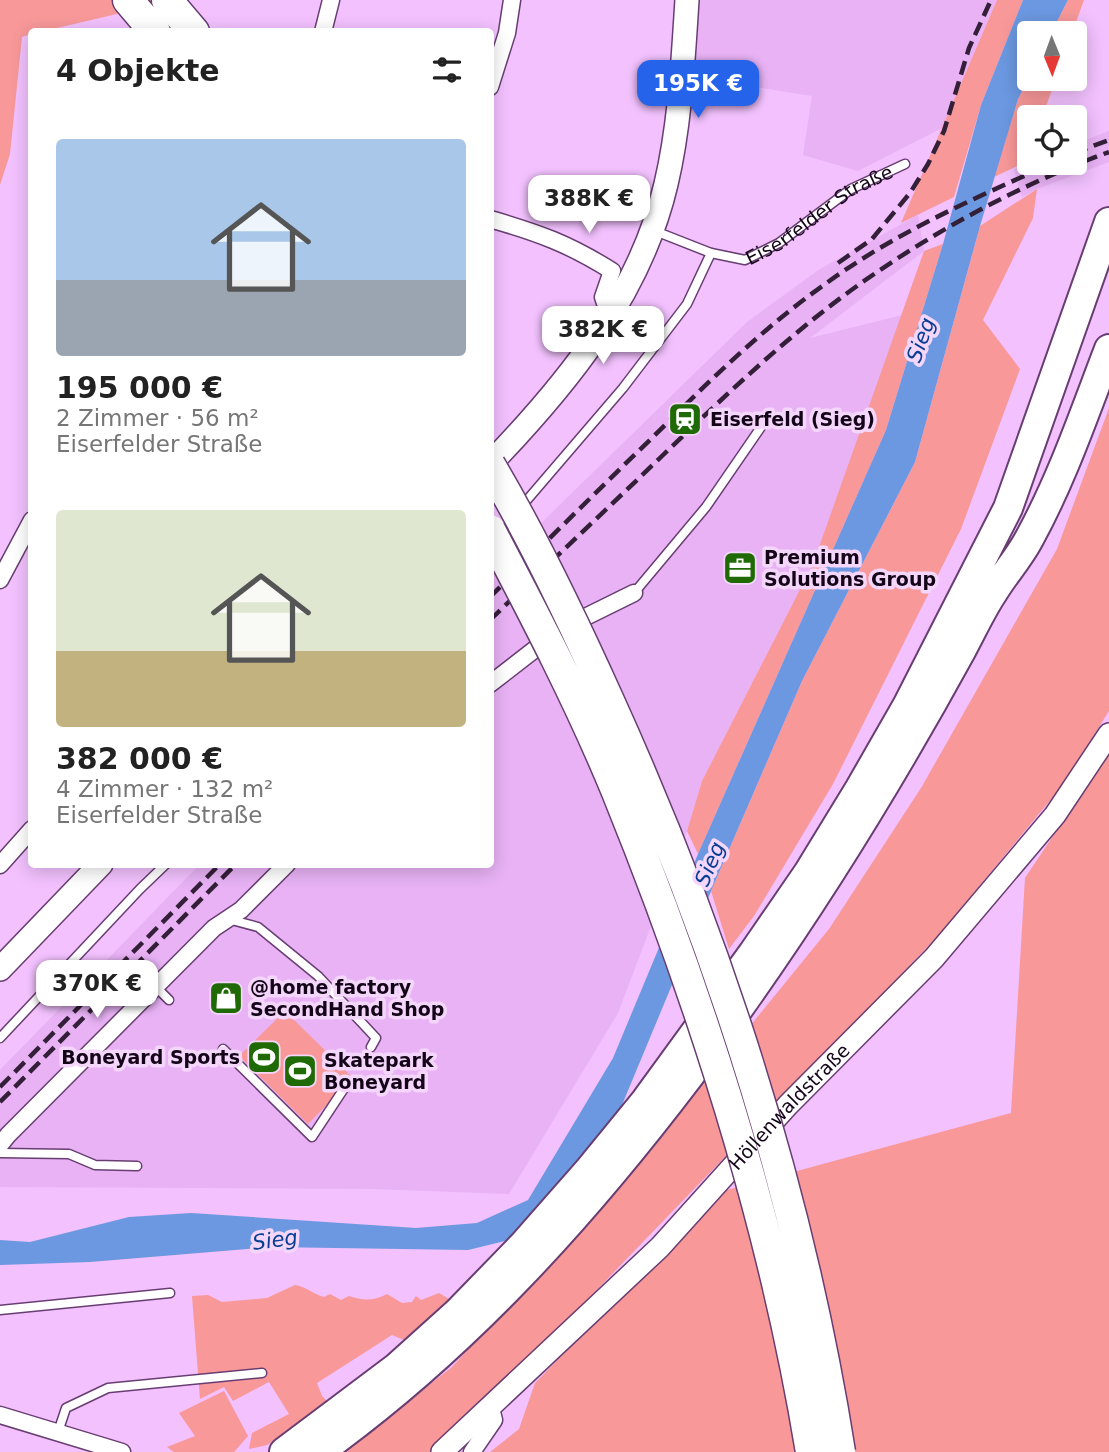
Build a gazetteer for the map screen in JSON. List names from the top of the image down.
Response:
{
  "streets": {
    "street": ["Höllenwaldstraße"],
    "lane": ["Eiserfelder Straße"]
  },
  "water": ["Sieg"],
  "places": {
    "station": ["Eiserfeld (Sieg)"],
    "office": ["Premium Solutions Group"],
    "shop": ["@home factory SecondHand Shop"],
    "sports": ["Boneyard Sports", "Skatepark Boneyard"]
  },
  "north": "bottom",
  "page": {
    "heading": "4 Objekte",
    "price": [
      "195K €",
      "388K €",
      "382K €",
      "370K €"
    ],
    "list": [
      {
        "name": "195 000 €",
        "note": "2 Zimmer · 56 m² · Eiserfelder Straße"
      },
      {
        "name": "382 000 €",
        "note": "4 Zimmer · 132 m² · Eiserfelder Straße"
      }
    ]
  }
}
